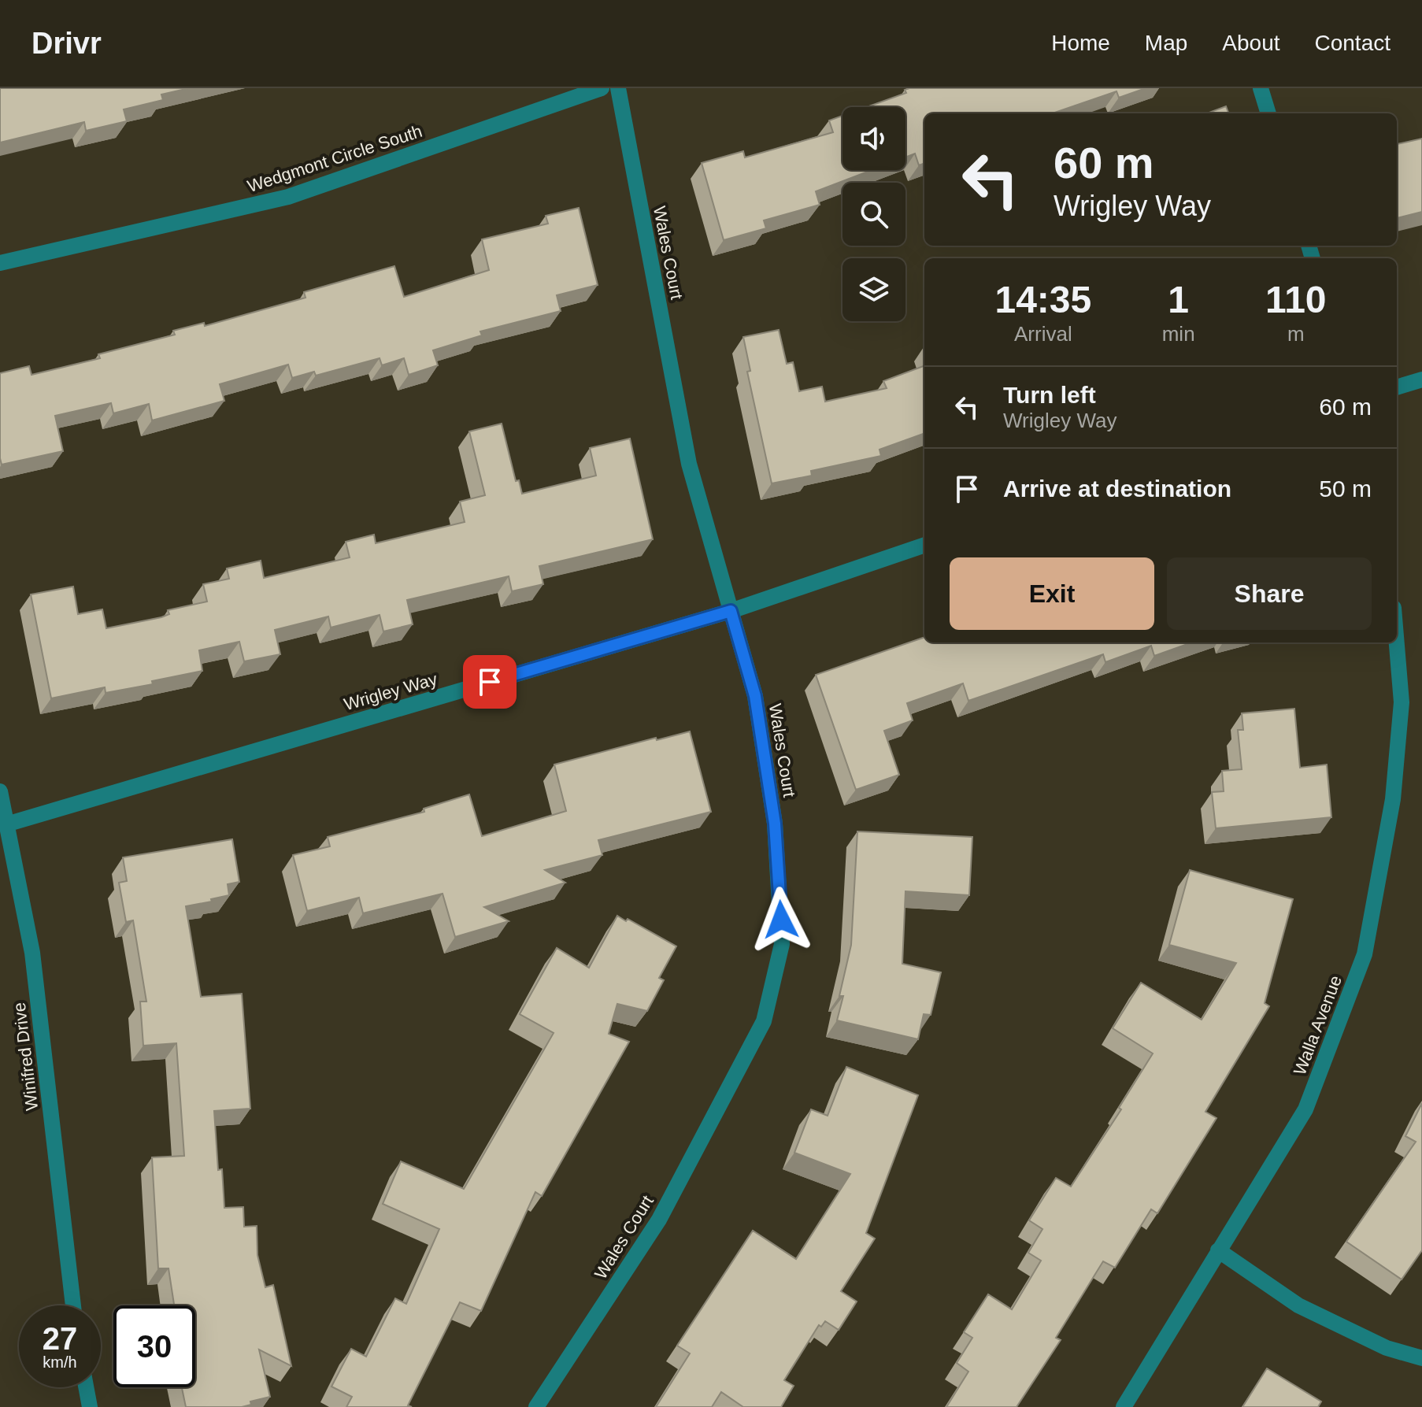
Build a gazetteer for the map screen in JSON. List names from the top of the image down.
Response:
{
  "streets": {
    "street": [
      "Wedgmont Circle South",
      "Wales Court",
      "Wrigley Way",
      "Walla Avenue",
      "Winifred Drive"
    ]
  },
  "crossings": [
    ["Wales Court", "Wrigley Way"],
    ["Wrigley Way", "Winifred Drive"]
  ],
  "page": {
    "header": "Drivr",
    "nav": [
      "Home",
      "Map",
      "About",
      "Contact"
    ],
    "turn": ["60 m", "Wrigley Way"],
    "eta": [
      "14:35",
      "Arrival",
      "1",
      "min",
      "110",
      "m"
    ],
    "list": [
      {
        "name": "Turn left",
        "note": "Wrigley Way",
        "value": "60 m"
      },
      {
        "name": "Arrive at destination",
        "value": "50 m"
      }
    ],
    "buttons": ["Exit", "Share"],
    "speed": "27 km/h",
    "limit": "30"
  }
}
